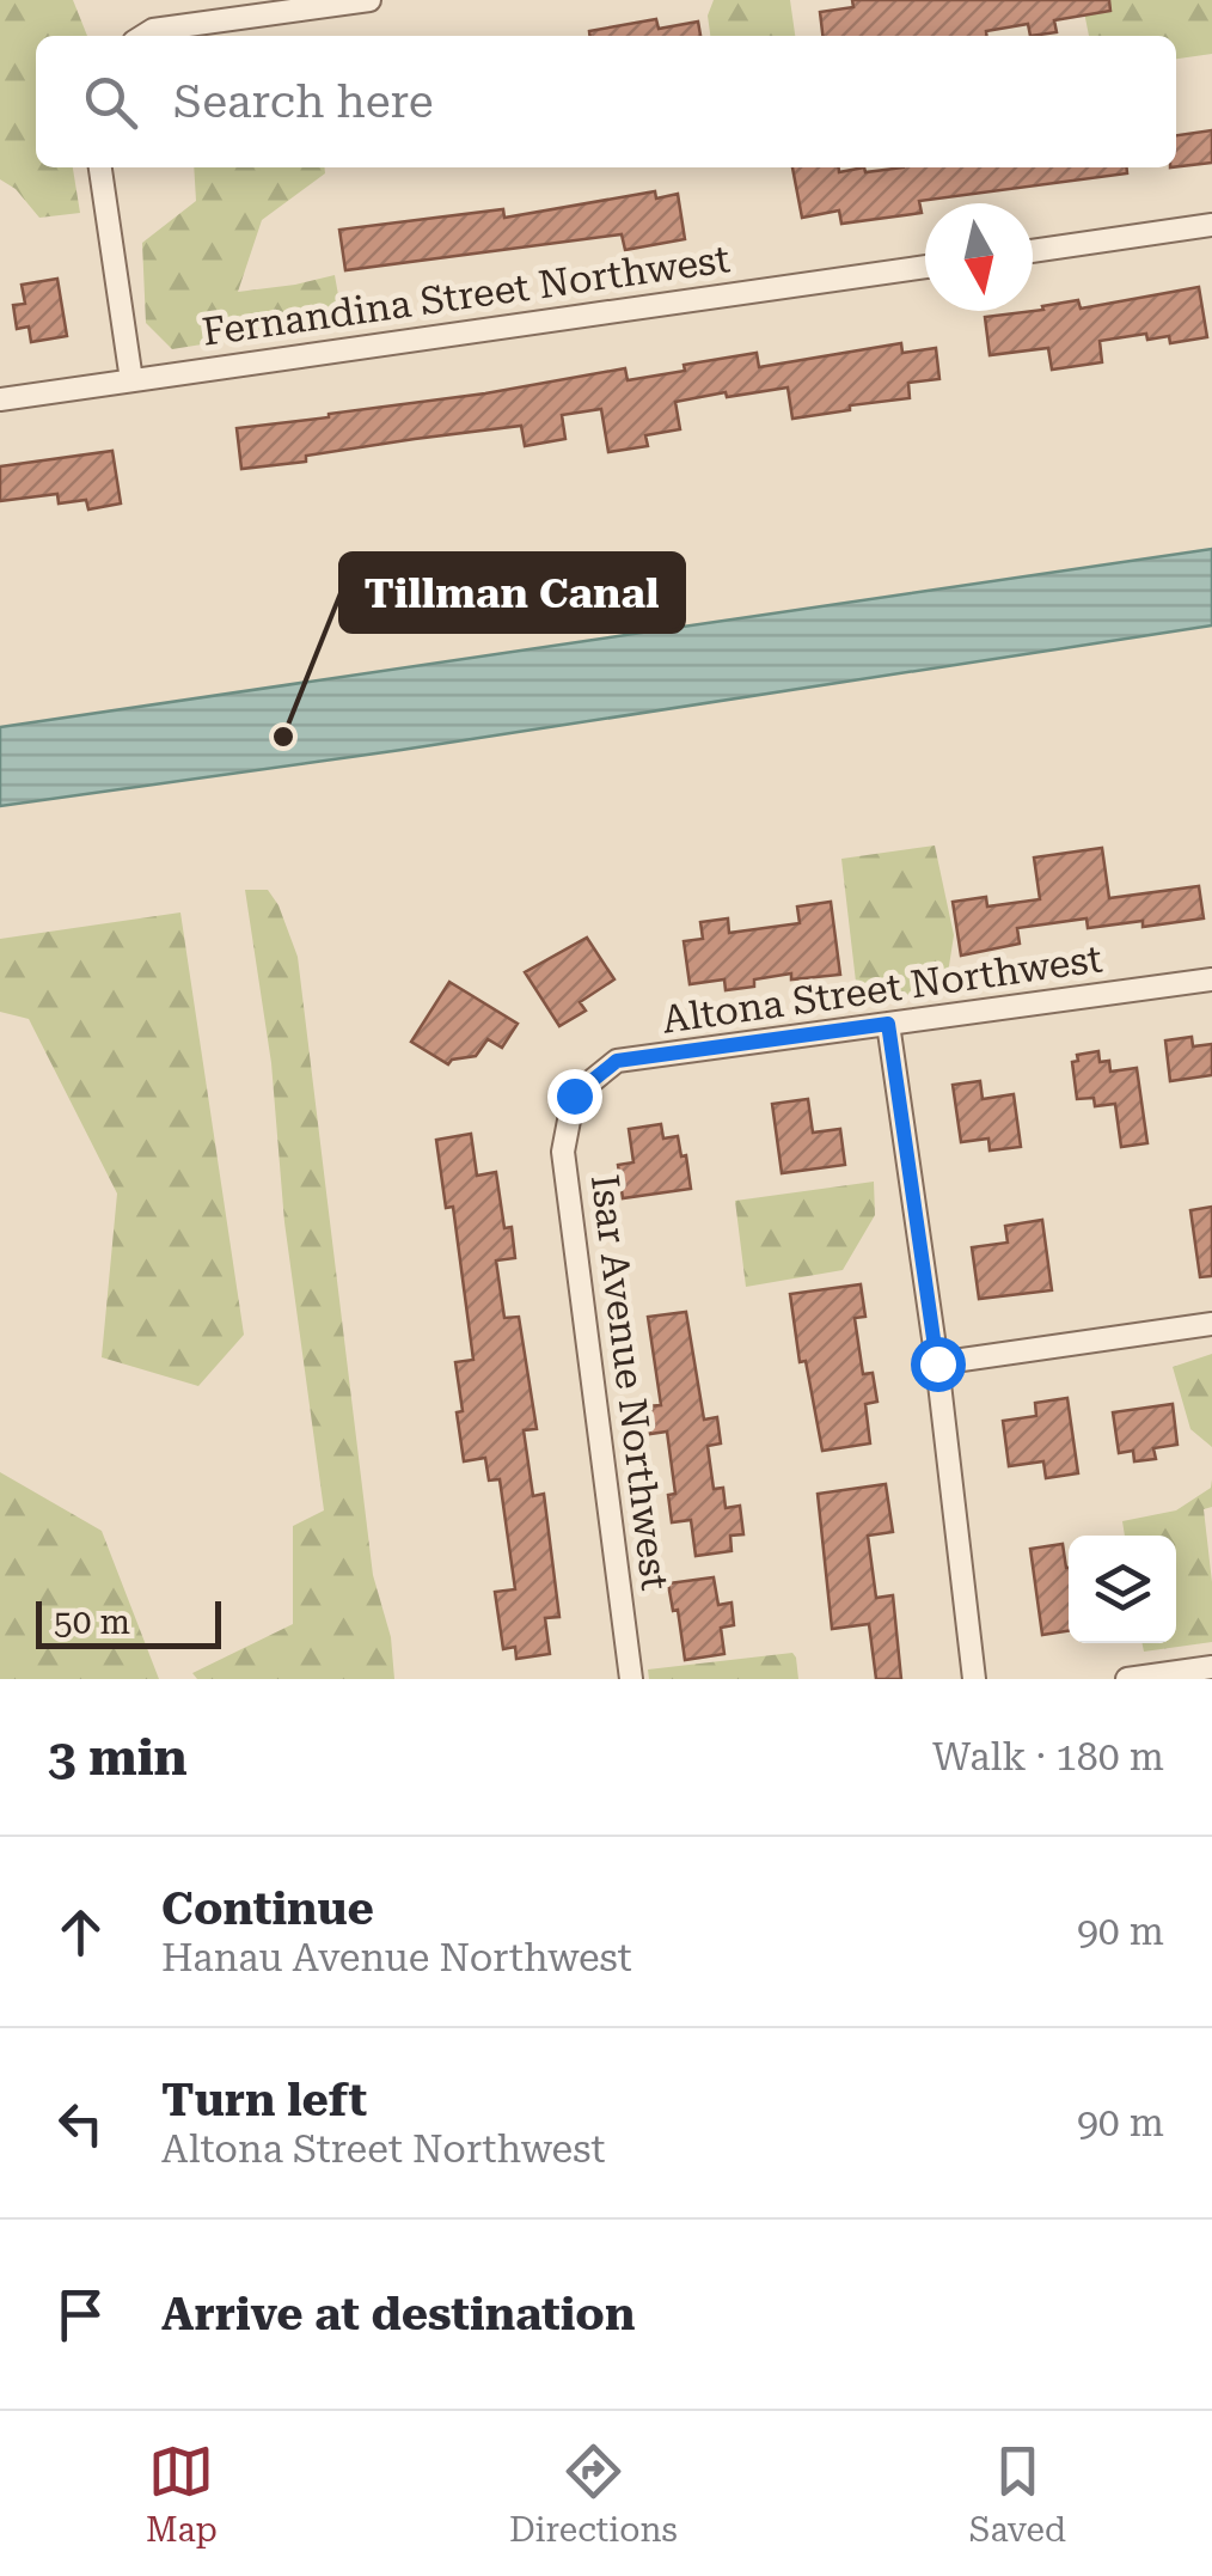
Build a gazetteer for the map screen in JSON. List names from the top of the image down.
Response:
{
  "streets": {
    "street": ["Fernandina Street Northwest", "Altona Street Northwest", "Isar Avenue Northwest"]
  },
  "crossings": [
    ["Altona Street Northwest", "Isar Avenue Northwest"]
  ],
  "places": ["Tillman Canal"],
  "scale_bar": "50 m",
  "north": "bottom",
  "page": {
    "search": "Search here",
    "scale": "50 m",
    "heading": ["3 min", "Walk · 180 m"],
    "list": [
      ["Continue", "Hanau Avenue Northwest", "90 m"],
      ["Turn left", "Altona Street Northwest", "90 m"],
      "Arrive at destination"
    ],
    "nav": ["Map", "Directions", "Saved"]
  }
}
